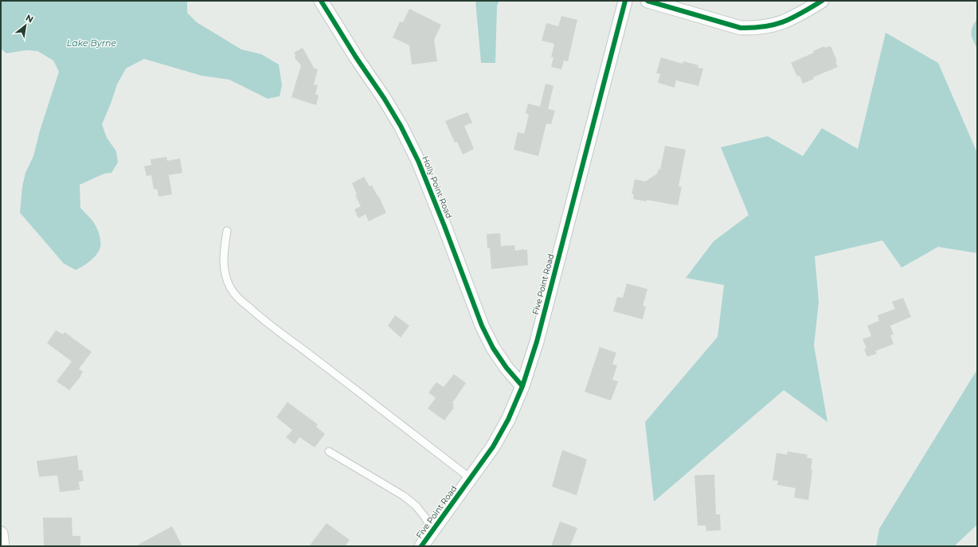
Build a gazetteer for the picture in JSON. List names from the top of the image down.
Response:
{
  "streets": {
    "street": ["Holly Point Road", "Five Point Road"]
  },
  "crossings": [
    ["Holly Point Road", "Five Point Road"]
  ],
  "water": ["Lake Byrne"],
  "north": "top right"
}
